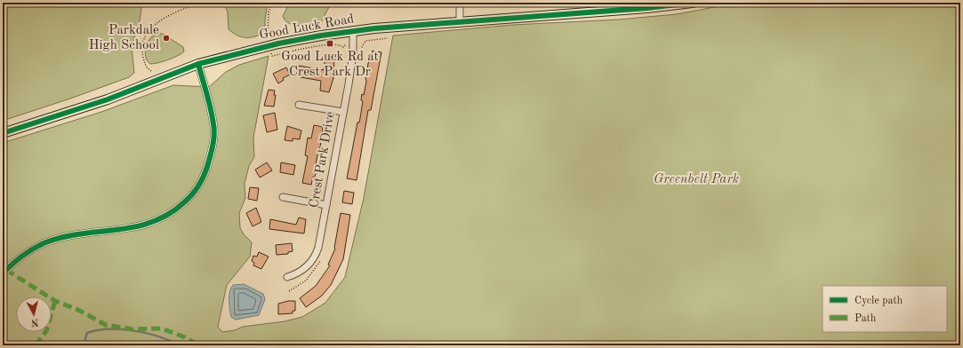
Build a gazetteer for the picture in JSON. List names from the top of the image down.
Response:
{
  "streets": {
    "main road": ["Good Luck Road"],
    "street": ["Crest Park Drive"]
  },
  "crossings": [
    ["Good Luck Road", "Crest Park Drive"]
  ],
  "parks": ["Greenbelt Park"],
  "places": {
    "other": ["Parkdale High School"],
    "transit": ["Good Luck Rd at Crest Park Dr"]
  },
  "legend": ["Cycle path", "Path"],
  "north": "bottom"
}
